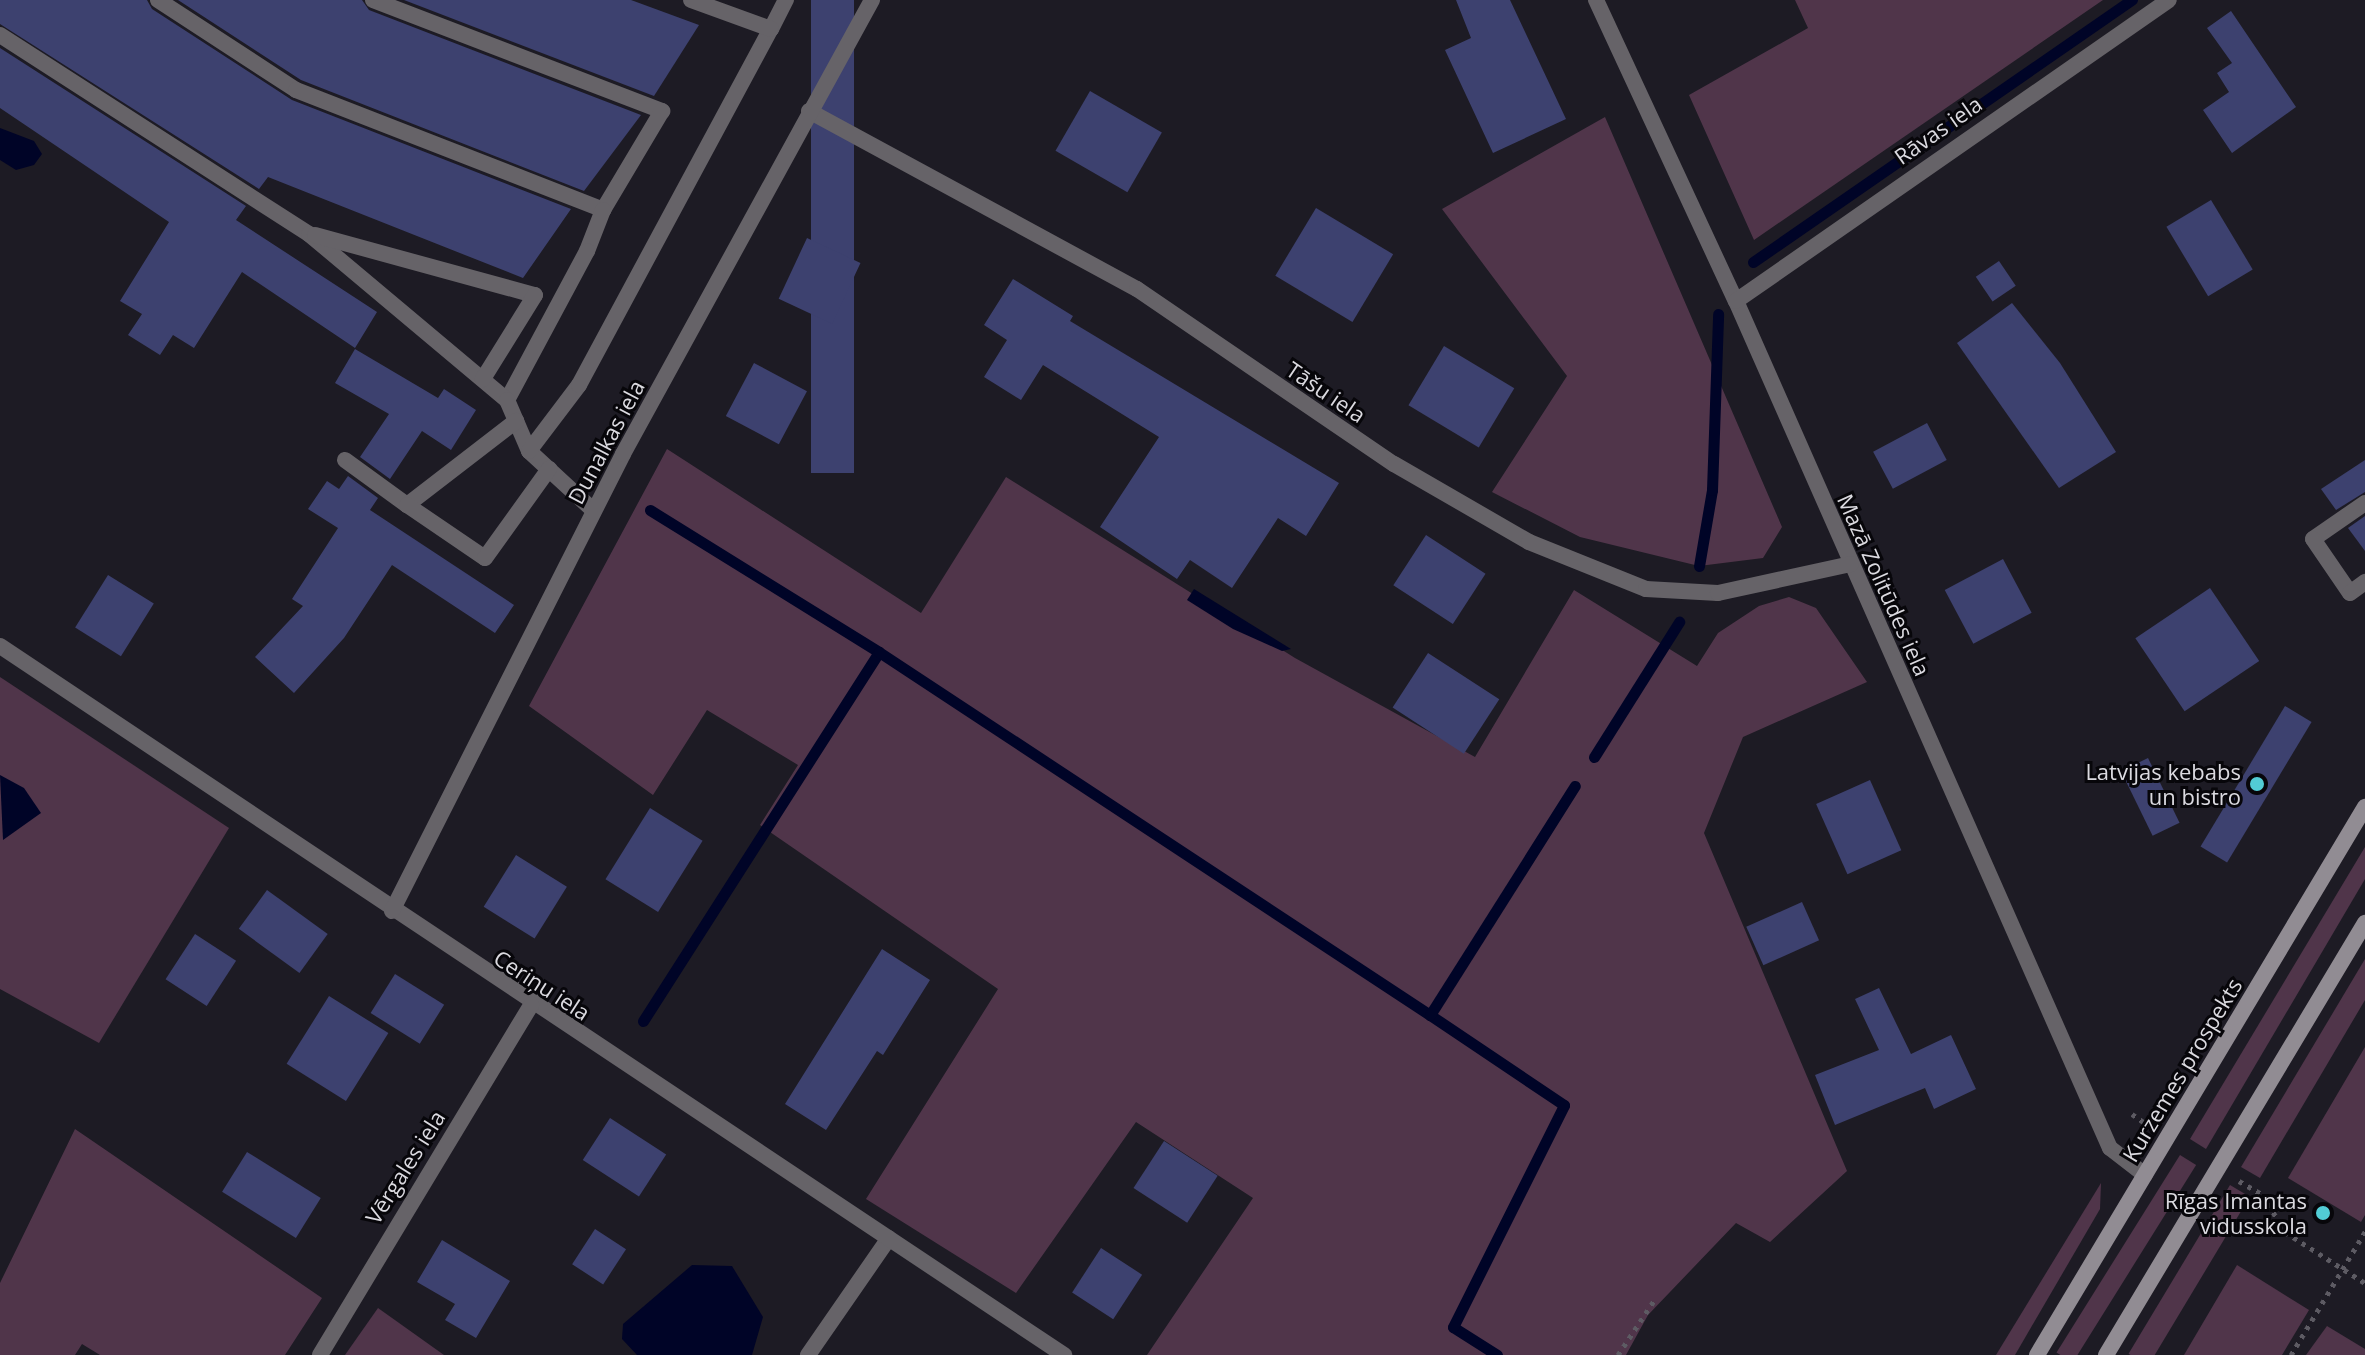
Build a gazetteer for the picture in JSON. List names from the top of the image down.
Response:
{
  "streets": {
    "main road": ["Kurzemes prospekts"],
    "street": [
      "Rāvas iela",
      "Tāšu iela",
      "Dunalkas iela",
      "Mazā Zolitūdes iela",
      "Ceriņu iela",
      "Vērgales iela"
    ]
  },
  "crossings": [
    ["Rāvas iela", "Mazā Zolitūdes iela"],
    ["Tāšu iela", "Dunalkas iela"],
    ["Tāšu iela", "Mazā Zolitūdes iela"],
    ["Dunalkas iela", "Ceriņu iela"],
    ["Mazā Zolitūdes iela", "Kurzemes prospekts"],
    ["Ceriņu iela", "Vērgales iela"]
  ],
  "places": ["Latvijas kebabs un bistro", "Rīgas Imantas vidusskola"]
}
